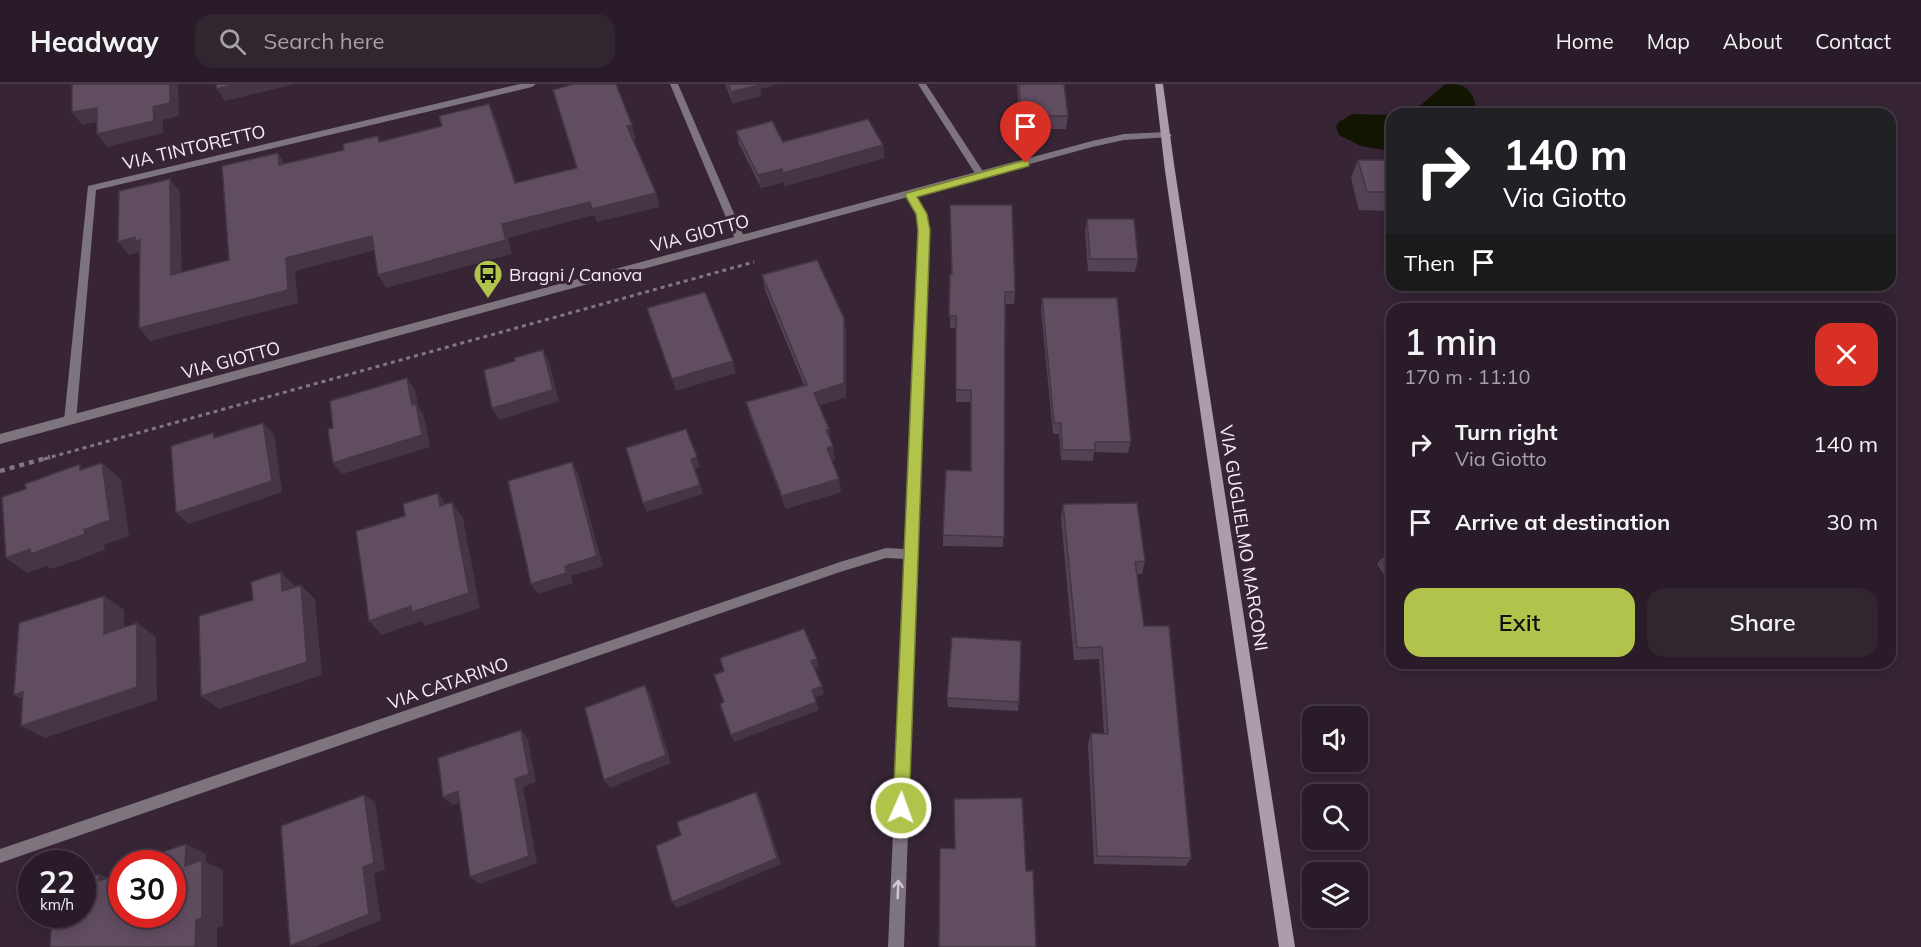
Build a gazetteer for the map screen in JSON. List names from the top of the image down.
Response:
{
  "streets": {
    "main road": ["VIA GUGLIELMO MARCONI"],
    "street": ["VIA TINTORETTO", "VIA GIOTTO", "VIA CATARINO"]
  },
  "crossings": [
    ["VIA TINTORETTO", "VIA GIOTTO"],
    ["VIA GIOTTO", "VIA GUGLIELMO MARCONI"]
  ],
  "places": {
    "bus stop": ["Bragni / Canova"]
  },
  "page": {
    "header": "Headway",
    "search": "Search here",
    "nav": [
      "Home",
      "Map",
      "About",
      "Contact"
    ],
    "turn": ["140 m", "Via Giotto"],
    "then": "Then",
    "heading": ["1 min", "170 m · 11:10"],
    "list": [
      {
        "name": "Turn right",
        "note": "Via Giotto",
        "value": "140 m"
      },
      {
        "name": "Arrive at destination",
        "value": "30 m"
      }
    ],
    "buttons": ["Exit", "Share"],
    "speed": "22 km/h",
    "limit": "30"
  }
}
